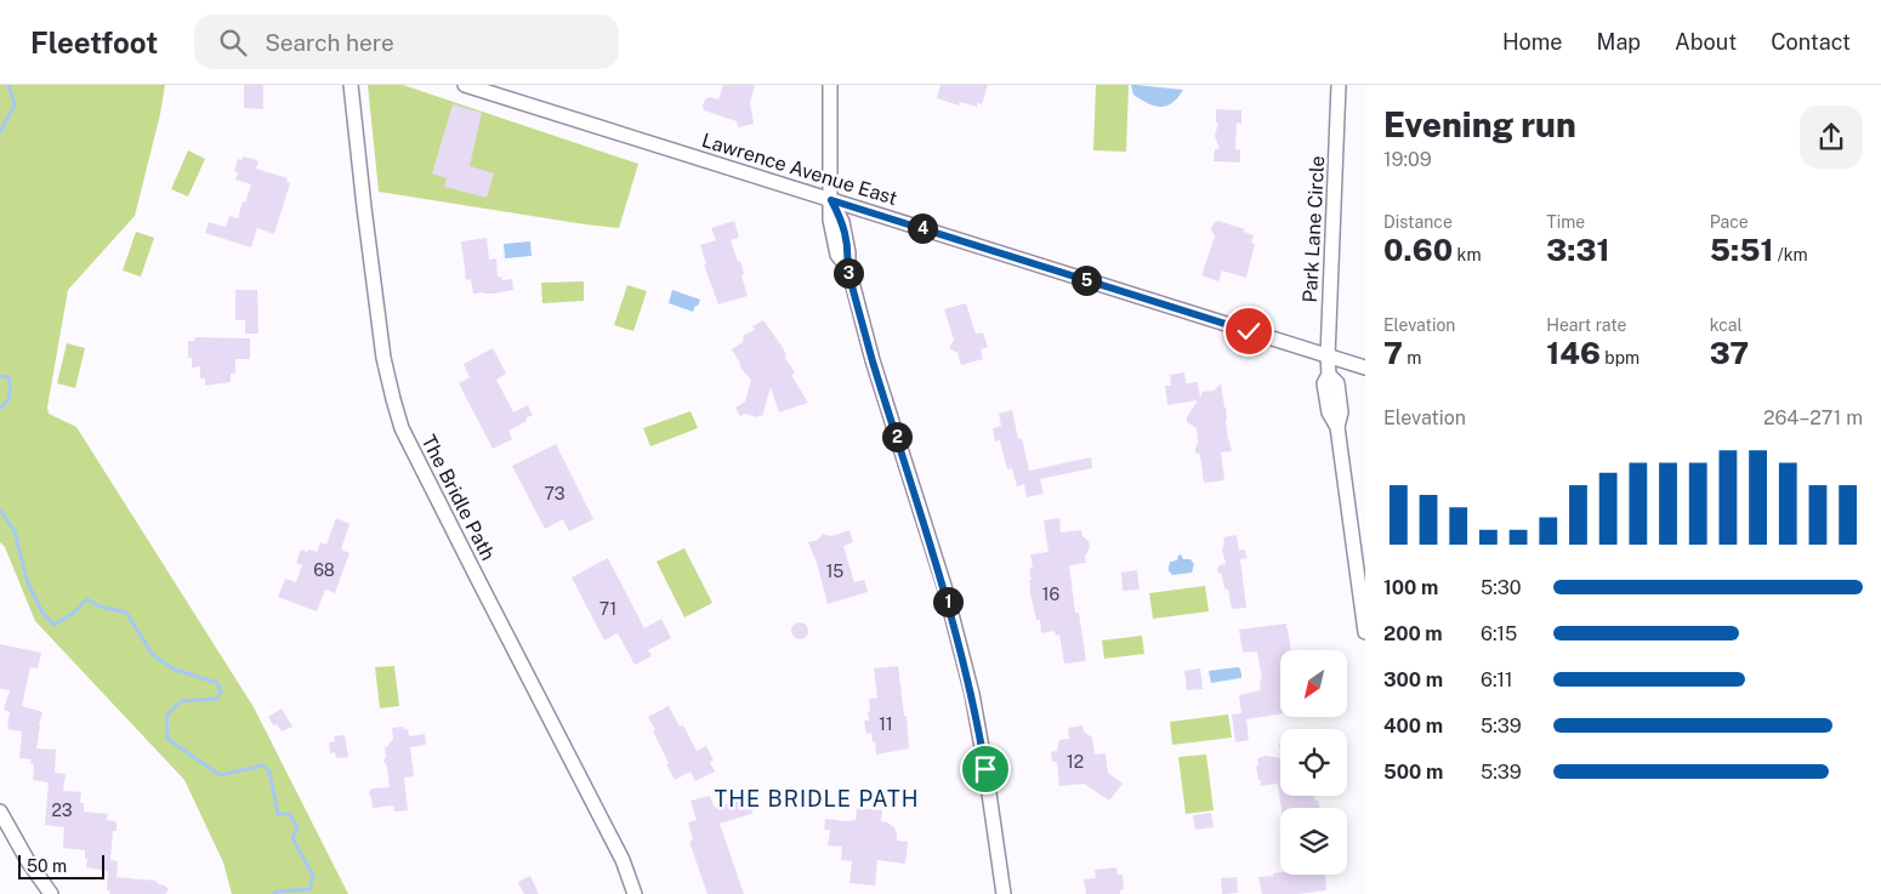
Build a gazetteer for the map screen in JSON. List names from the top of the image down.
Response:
{
  "streets": {
    "street": ["Lawrence Avenue East", "Park Lane Circle", "The Bridle Path"]
  },
  "crossings": [
    ["Lawrence Avenue East", "Park Lane Circle"]
  ],
  "districts": ["THE BRIDLE PATH"],
  "house_numbers": [
    "73",
    "68",
    "15",
    "16",
    "71",
    "11",
    "12",
    "23"
  ],
  "scale_bar": "50 m",
  "north": "bottom left",
  "page": {
    "header": "Fleetfoot",
    "search": "Search here",
    "nav": [
      "Home",
      "Map",
      "About",
      "Contact"
    ],
    "heading": ["Evening run", "19:09"],
    "stats": [
      ["Distance", "0.60 km"],
      ["Time", "3:31"],
      ["Pace", "5:51 /km"],
      ["Elevation", "7 m"],
      ["Heart rate", "146 bpm"],
      ["kcal", "37"]
    ],
    "pins": [
      "4",
      "3",
      "5",
      "2",
      "1"
    ],
    "chart": ["Elevation", "264–271 m"],
    "list": [
      {
        "name": "100 m",
        "note": "5:30"
      },
      {
        "name": "200 m",
        "note": "6:15"
      },
      {
        "name": "300 m",
        "note": "6:11"
      },
      {
        "name": "400 m",
        "note": "5:39"
      },
      {
        "name": "500 m",
        "note": "5:39"
      }
    ],
    "scale": "50 m"
  }
}
